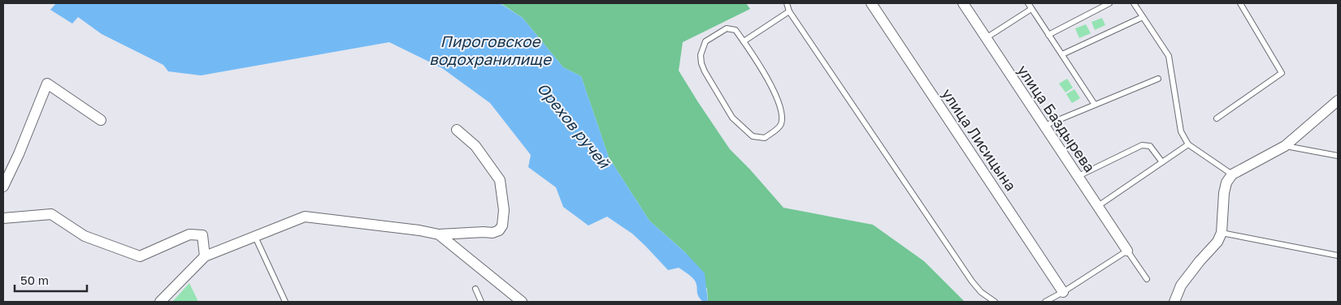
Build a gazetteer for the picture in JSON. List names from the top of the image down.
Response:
{
  "streets": {
    "street": ["улица Баздырева", "улица Лисицына"]
  },
  "water": ["Пироговское водохранилище", "Орехов ручей"],
  "scale_bar": "50 m"
}
